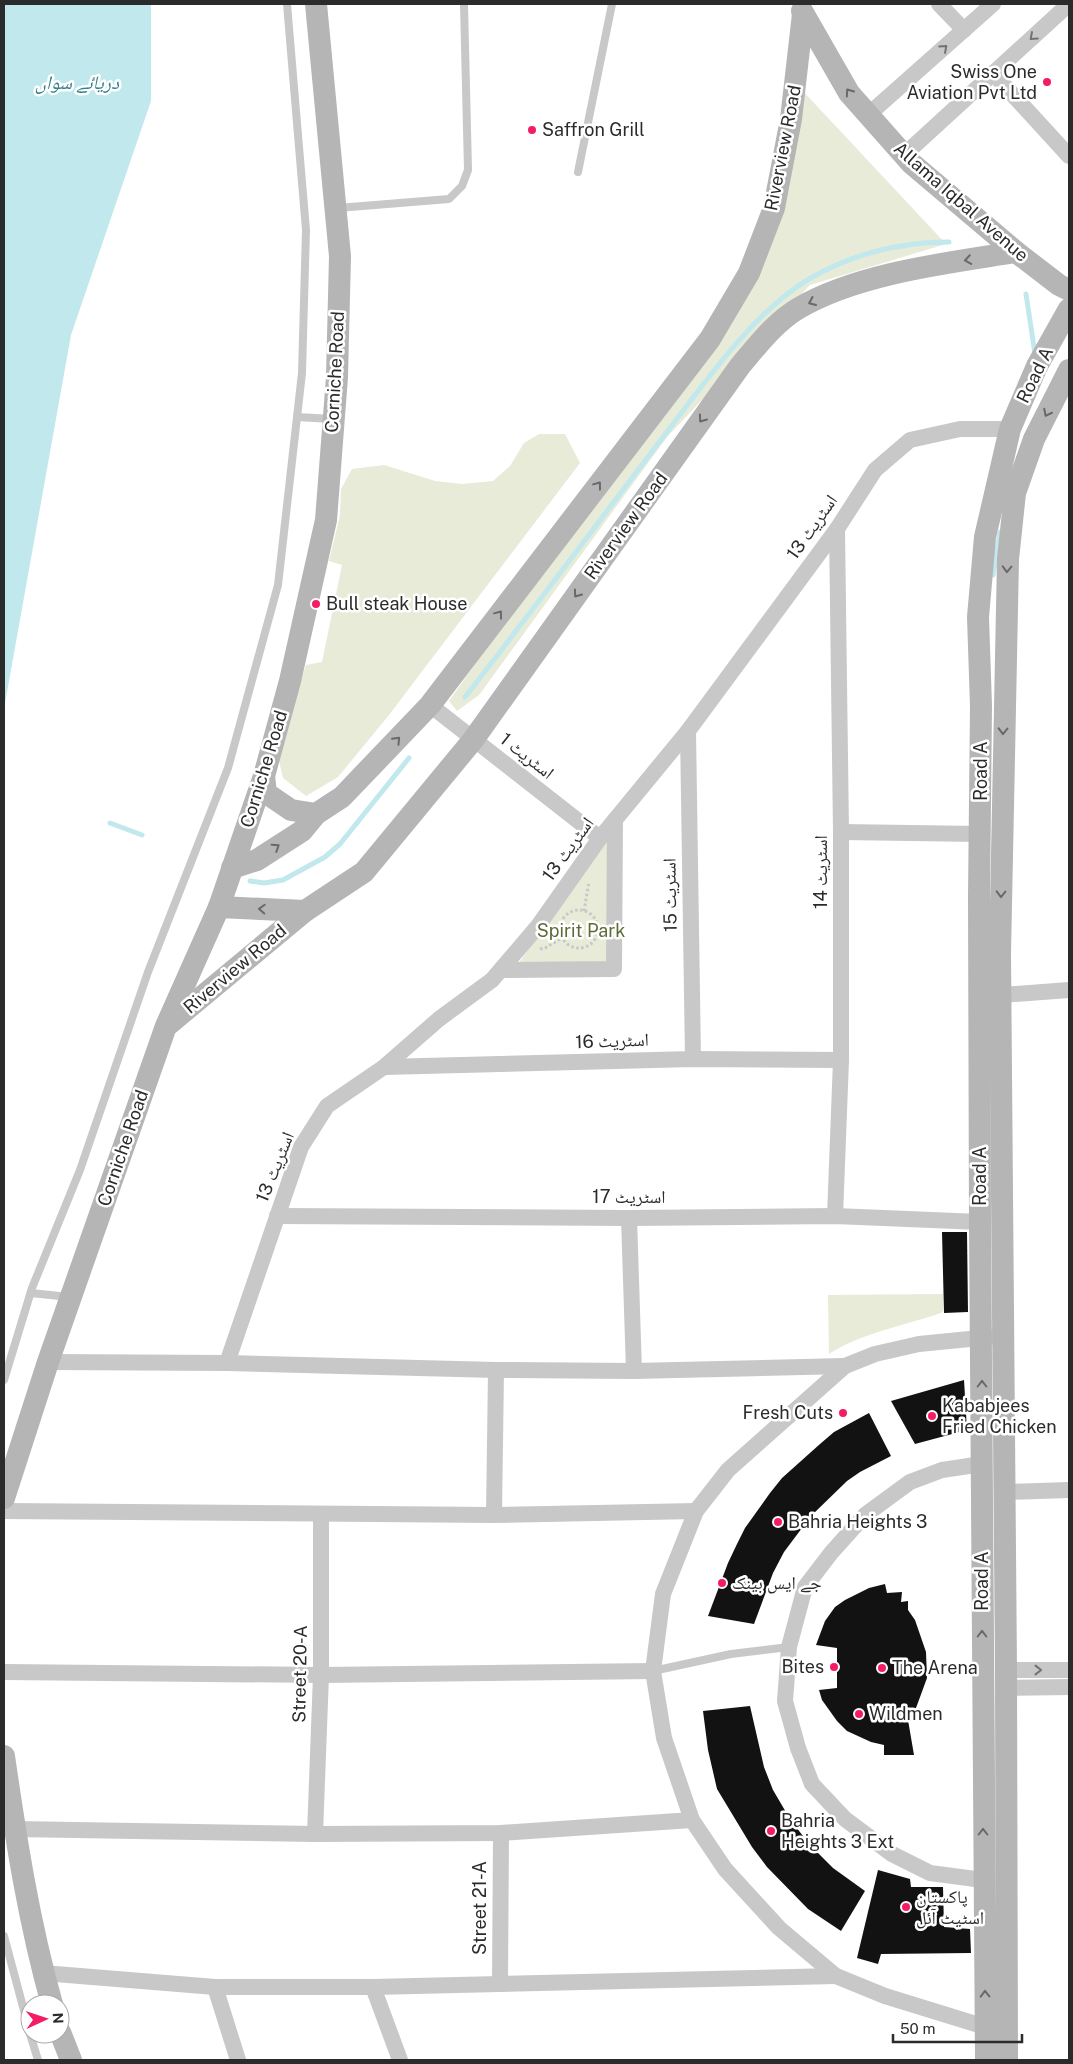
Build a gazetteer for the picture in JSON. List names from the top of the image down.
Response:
{
  "streets": {
    "street": [
      "Riverview Road",
      "Allama Iqbal Avenue",
      "Corniche Road",
      "Road A",
      "اسٹریٹ 13",
      "اسٹریٹ 1",
      "اسٹریٹ 14",
      "اسٹریٹ 15",
      "اسٹریٹ 16",
      "اسٹریٹ 17",
      "Street 20-A",
      "Street 21-A"
    ]
  },
  "crossings": [
    ["Riverview Road", "Allama Iqbal Avenue"],
    ["Riverview Road", "Corniche Road"],
    ["Riverview Road", "اسٹریٹ 1"],
    ["Road A", "اسٹریٹ 13"],
    ["Road A", "اسٹریٹ 17"],
    ["اسٹریٹ 13", "اسٹریٹ 1"],
    ["اسٹریٹ 13", "اسٹریٹ 14"],
    ["اسٹریٹ 13", "اسٹریٹ 15"],
    ["اسٹریٹ 13", "اسٹریٹ 16"],
    ["اسٹریٹ 13", "اسٹریٹ 17"],
    ["اسٹریٹ 14", "اسٹریٹ 16"],
    ["اسٹریٹ 14", "اسٹریٹ 17"],
    ["اسٹریٹ 15", "اسٹریٹ 16"]
  ],
  "water": ["دریائے سواں"],
  "parks": ["Spirit Park"],
  "places": [
    "Swiss One Aviation Pvt Ltd",
    "Saffron Grill",
    "Bull steak House",
    "Fresh Cuts",
    "Kababjees Fried Chicken",
    "Bahria Heights 3",
    "جے ایس بینک",
    "Bites",
    "The Arena",
    "Wildmen",
    "Bahria Heights 3 Ext",
    "پاکستان اسٹیٹ آئل"
  ],
  "scale_bar": "50 m",
  "north": "right"
}
